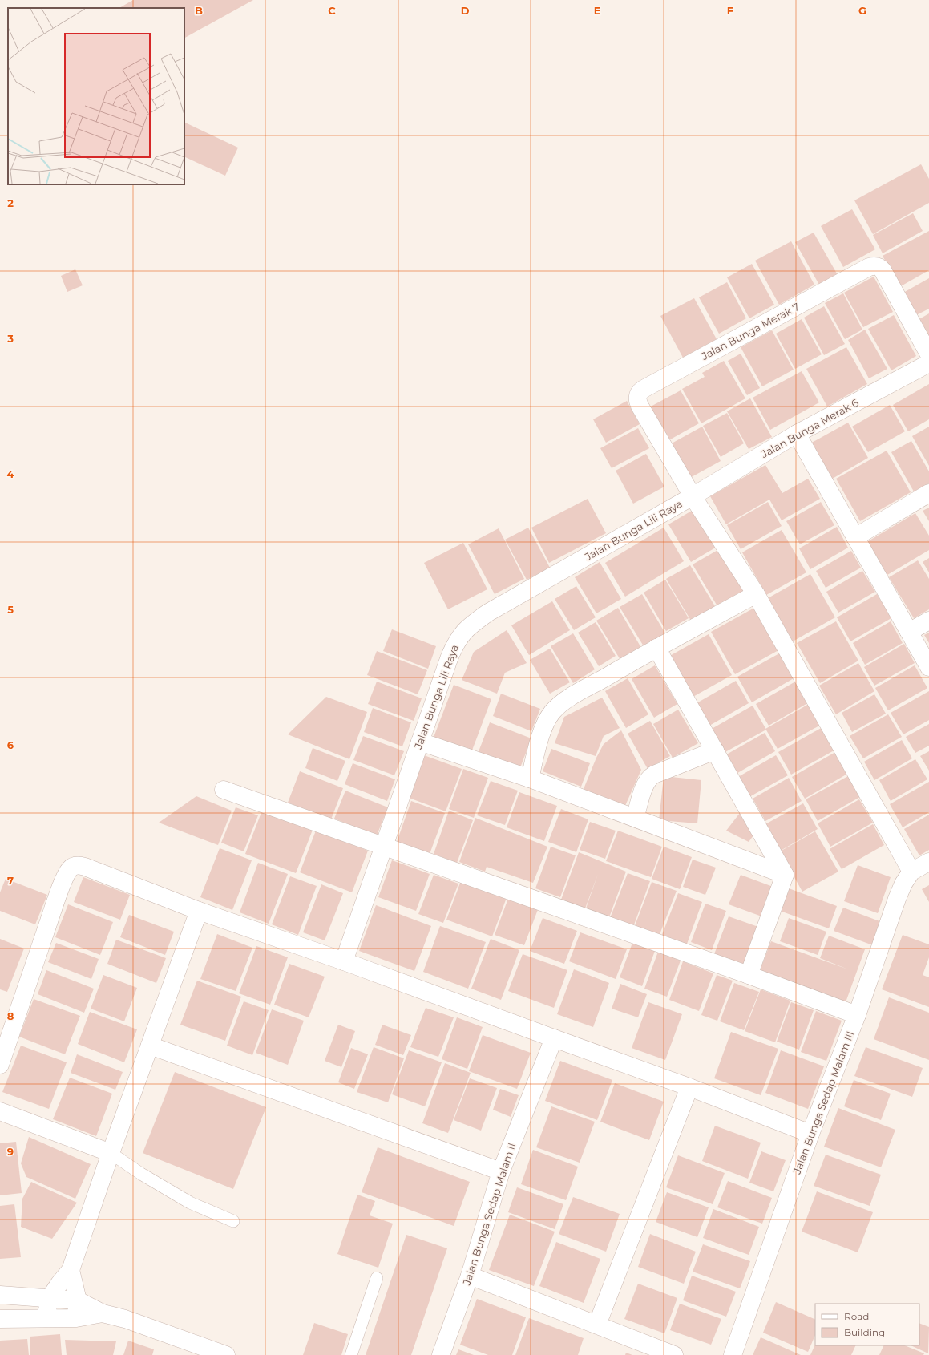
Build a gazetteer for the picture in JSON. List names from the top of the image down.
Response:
{
  "streets": {
    "street": [
      "Jalan Bunga Merak 7",
      "Jalan Bunga Merak 6",
      "Jalan Bunga Lili Raya",
      "Jalan Bunga Sedap Malam III",
      "Jalan Bunga Sedap Malam II"
    ]
  },
  "crossings": [
    ["Jalan Bunga Merak 7", "Jalan Bunga Merak 6"],
    ["Jalan Bunga Merak 7", "Jalan Bunga Lili Raya"],
    ["Jalan Bunga Merak 6", "Jalan Bunga Lili Raya"]
  ],
  "legend": ["Road", "Building"],
  "grid": {
    "columns": [
      "B",
      "C",
      "D",
      "E",
      "F",
      "G"
    ],
    "rows": [
      "2",
      "3",
      "4",
      "5",
      "6",
      "7",
      "8",
      "9"
    ]
  }
}
